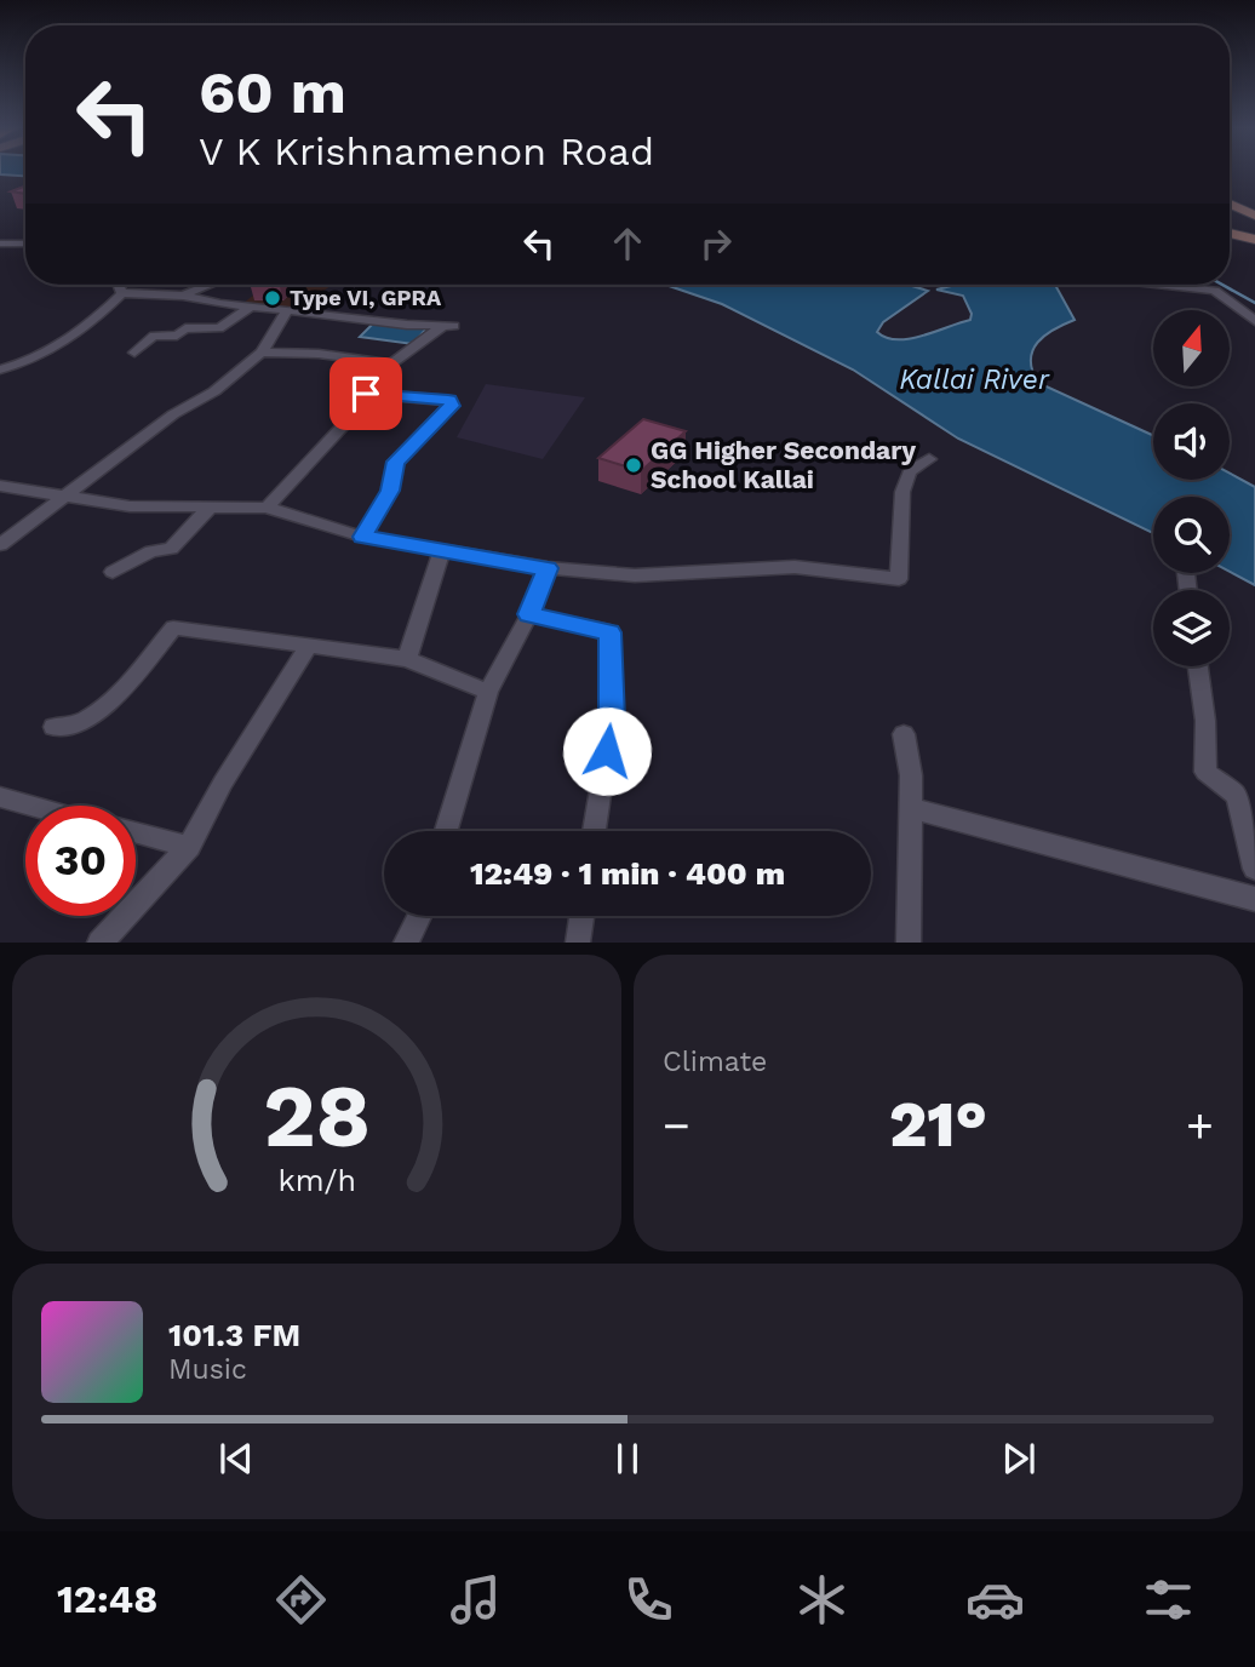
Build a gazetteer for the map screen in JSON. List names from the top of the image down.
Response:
{
  "water": ["Kallai River"],
  "places": ["Type VI, GPRA", "GG Higher Secondary School Kallai"],
  "north": "top",
  "page": {
    "turn": ["60 m", "V K Krishnamenon Road"],
    "limit": "30",
    "trip": "12:49 · 1 min · 400 m",
    "tile": "Climate",
    "heat": ["−", "21°", "+"],
    "song": ["101.3 FM", "Music"],
    "tabs": "12:48",
    "gauge": ["28", "km/h"]
  }
}
